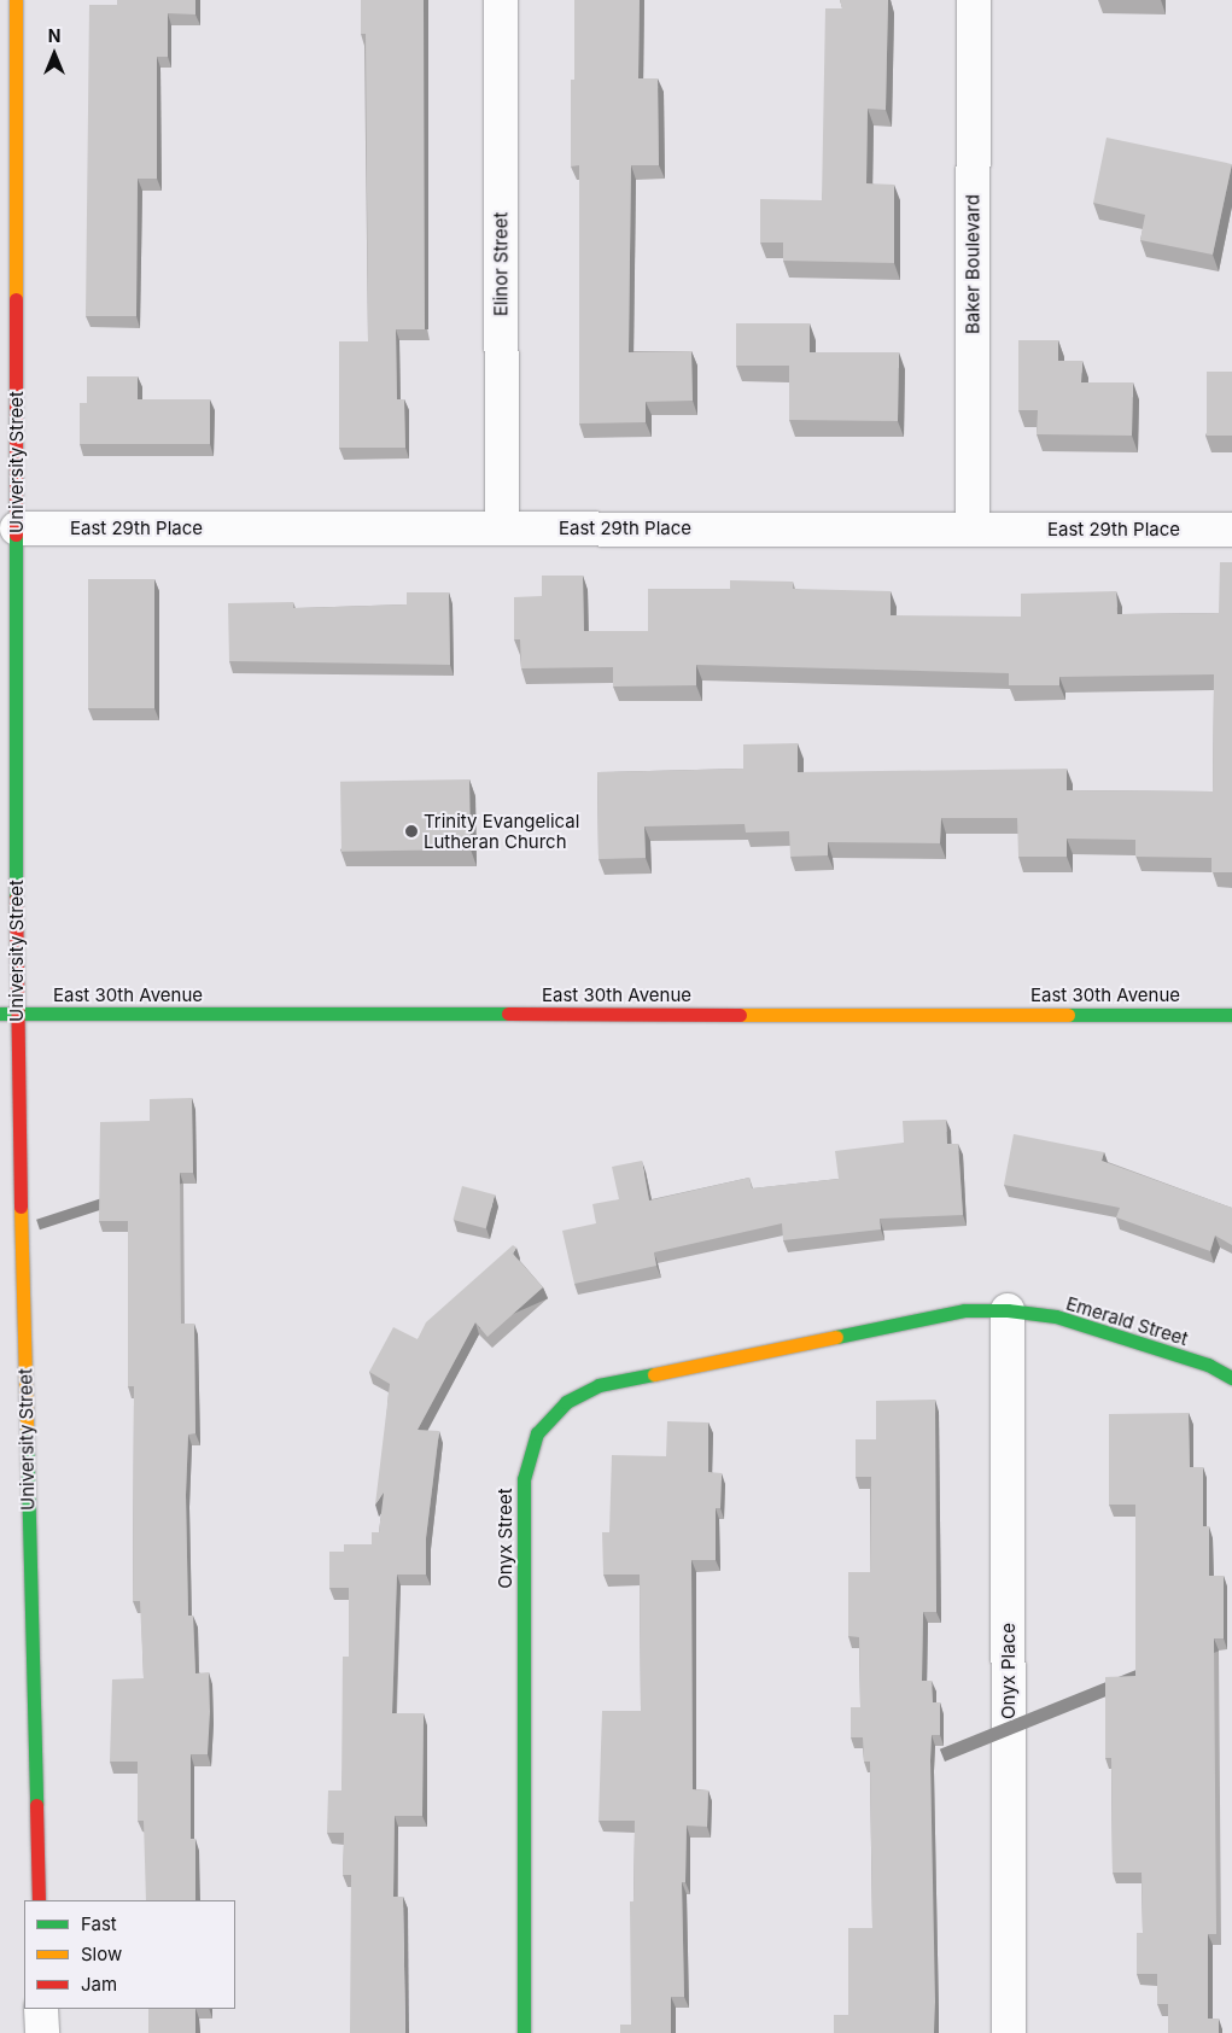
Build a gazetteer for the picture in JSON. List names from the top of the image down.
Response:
{
  "streets": {
    "street": [
      "Elinor Street",
      "Baker Boulevard",
      "University Street",
      "East 29th Place",
      "East 30th Avenue",
      "Emerald Street",
      "Onyx Street",
      "Onyx Place"
    ]
  },
  "crossings": [
    ["Elinor Street", "East 29th Place"],
    ["Baker Boulevard", "East 29th Place"],
    ["University Street", "East 29th Place"],
    ["University Street", "East 30th Avenue"],
    ["Emerald Street", "Onyx Street"],
    ["Emerald Street", "Onyx Place"],
    ["Onyx Street", "Onyx Place"]
  ],
  "places": ["Trinity Evangelical Lutheran Church"],
  "legend": ["Fast", "Slow", "Jam"],
  "north": "top"
}
